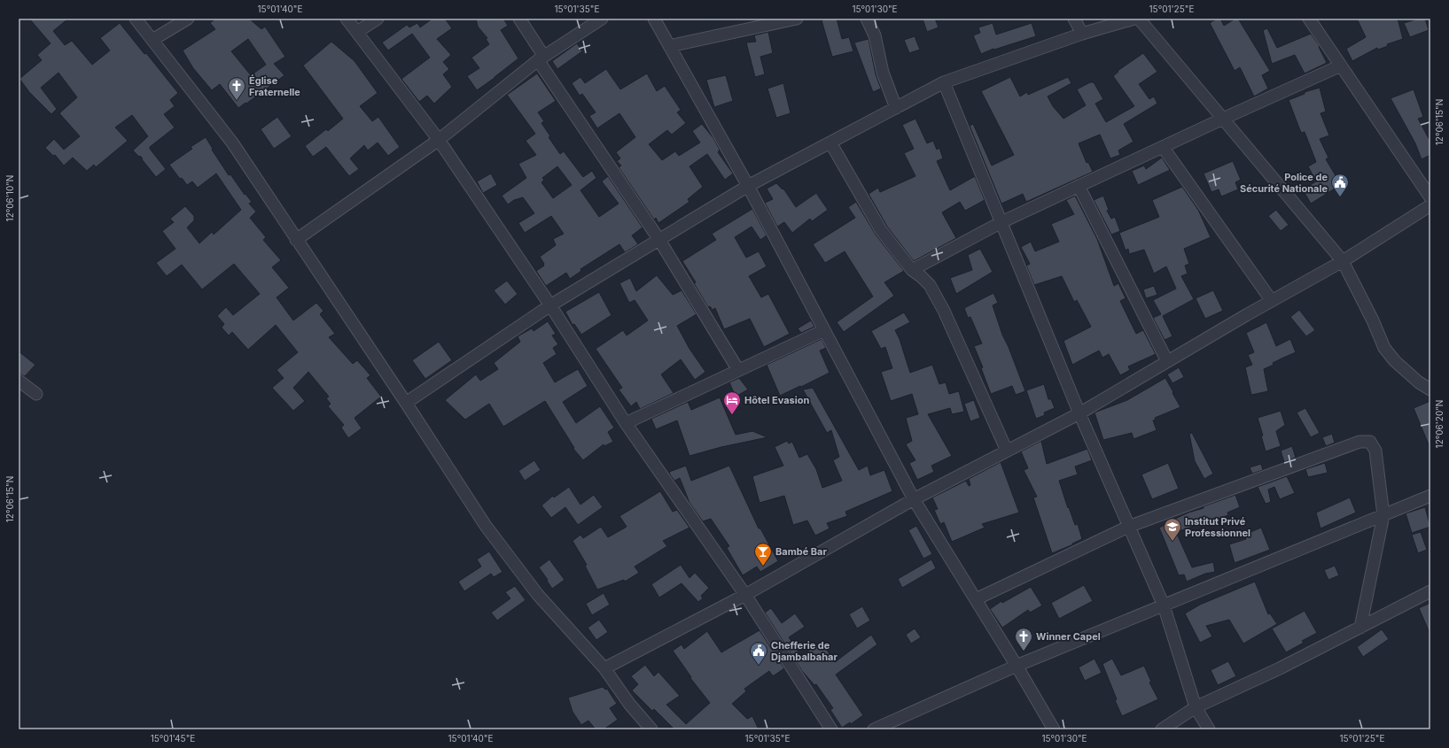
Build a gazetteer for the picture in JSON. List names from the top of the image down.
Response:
{
  "places": {
    "church": ["Église Fraternelle", "Winner Capel"],
    "public building": ["Police de Sécurité Nationale", "Chefferie de Djambalbahar"],
    "hotel": ["Hôtel Evasion"],
    "school or university": ["Institut Privé Professionnel"],
    "bar": ["Bambé Bar"]
  },
  "coordinates": [
    "15°01'40\"E",
    "15°01'35\"E",
    "15°01'30\"E",
    "15°01'25\"E",
    "12°06'15\"N",
    "12°06'10\"N",
    "12°06'20\"N",
    "15°01'45\"E"
  ]
}
